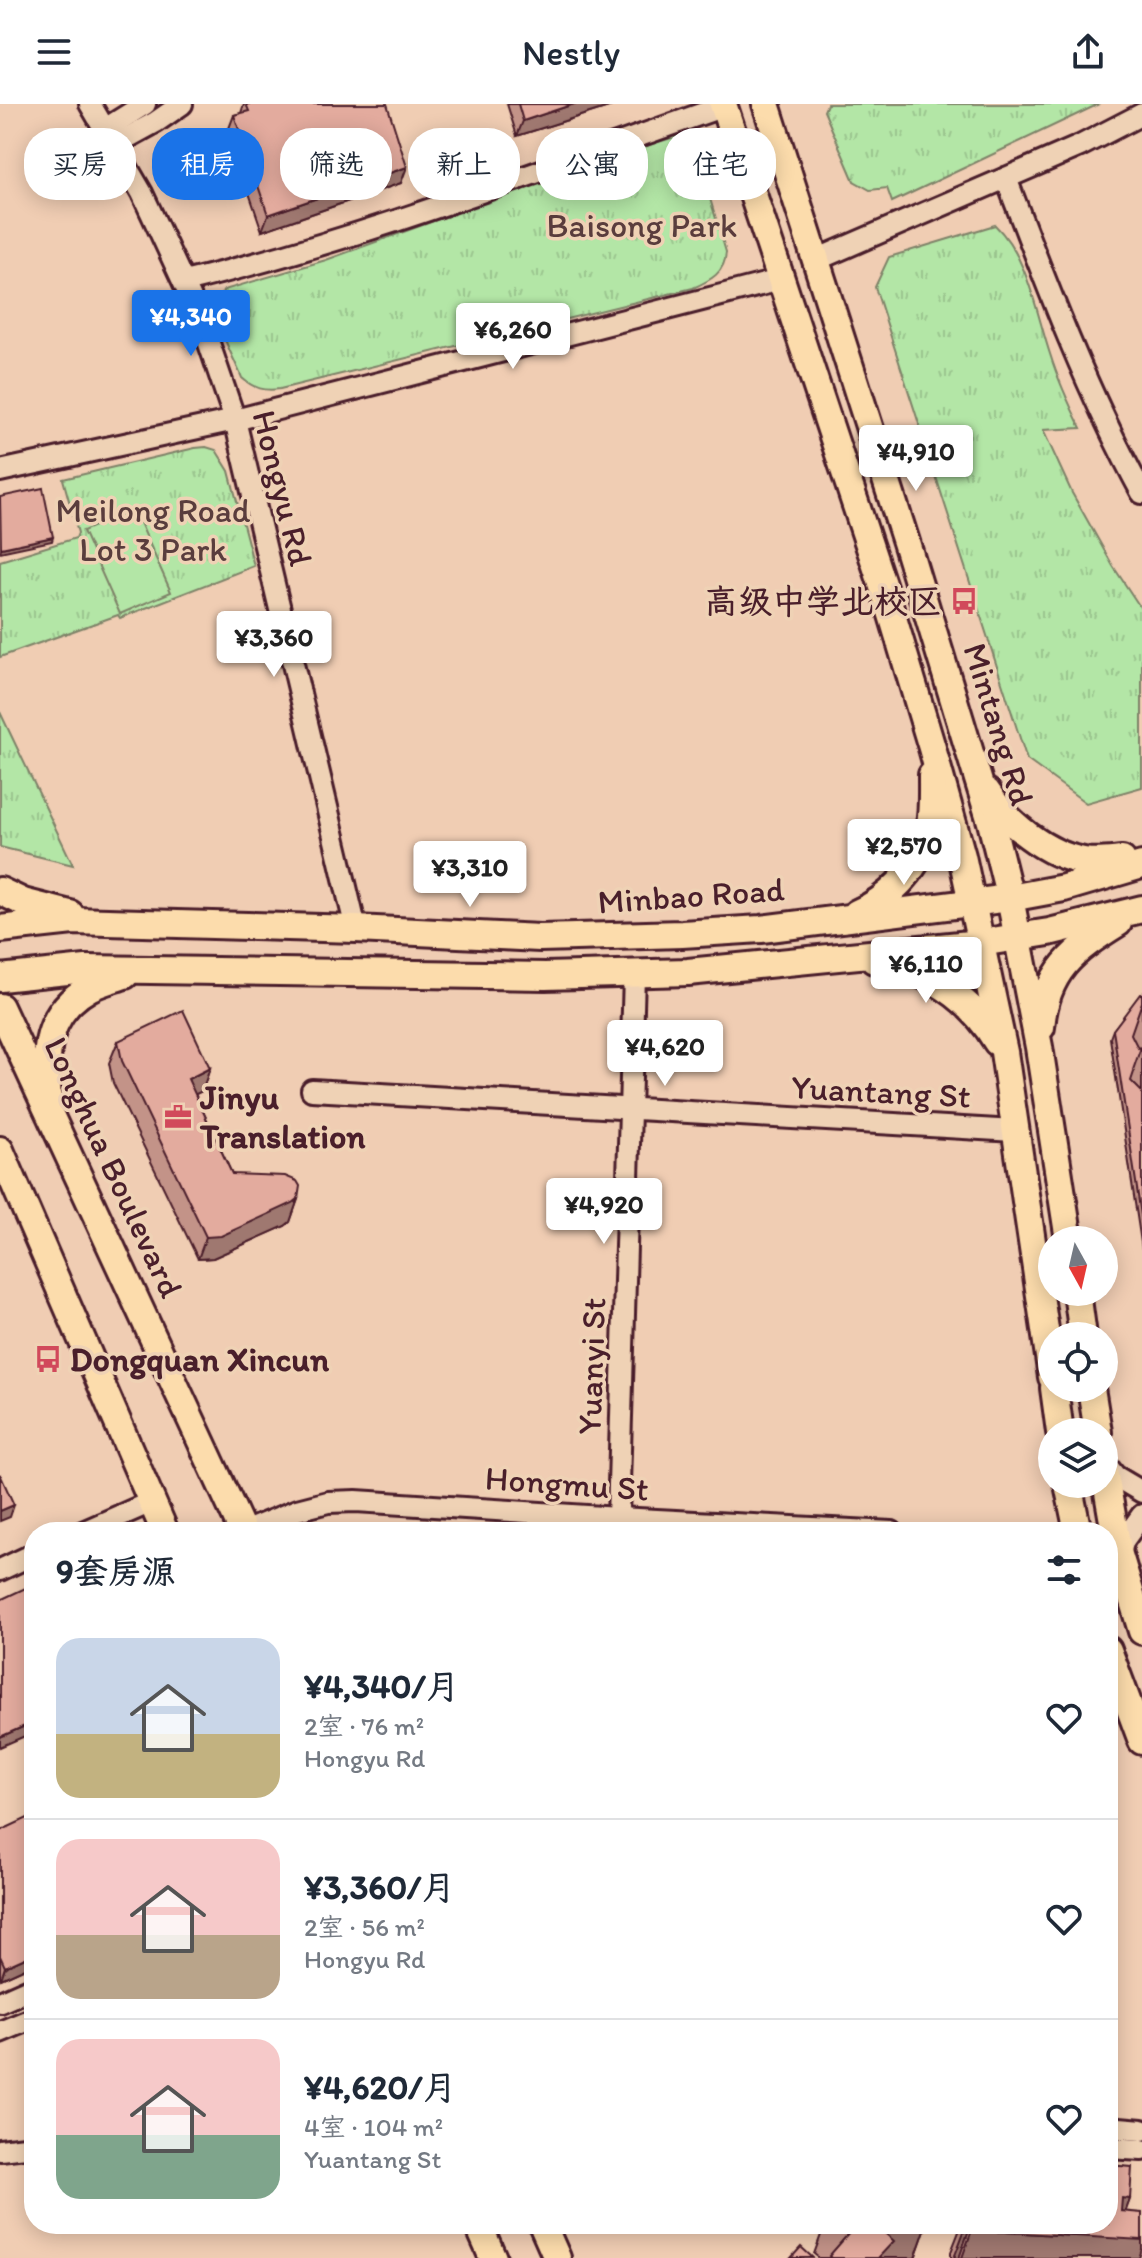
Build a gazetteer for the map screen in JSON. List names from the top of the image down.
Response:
{
  "streets": {
    "main road": ["Mintang Rd", "Minbao Road", "Longhua Boulevard"],
    "street": [
      "Hongyu Rd",
      "Yuantang St",
      "Yuanyi St",
      "Hongmu St"
    ]
  },
  "crossings": [
    ["Hongyu Rd", "Minbao Road"],
    ["Mintang Rd", "Minbao Road"],
    ["Mintang Rd", "Yuantang St"],
    ["Yuantang St", "Yuanyi St"],
    ["Yuanyi St", "Hongmu St"]
  ],
  "parks": ["Baisong Park", "Meilong Road Lot 3 Park"],
  "places": {
    "bus stop": ["高级中学北校区", "Dongquan Xincun"],
    "office": ["Jinyu Translation"]
  },
  "north": "bottom",
  "page": {
    "header": "Nestly",
    "chip": [
      "买房",
      "租房",
      "筛选",
      "新上",
      "公寓",
      "住宅"
    ],
    "price": [
      "¥4,340",
      "¥6,260",
      "¥4,910",
      "¥3,360",
      "¥2,570",
      "¥3,310",
      "¥6,110",
      "¥4,620",
      "¥4,920"
    ],
    "heading": "9套房源",
    "list": [
      {
        "name": "¥4,340/月",
        "note": "2室 · 76 m² · Hongyu Rd"
      },
      {
        "name": "¥3,360/月",
        "note": "2室 · 56 m² · Hongyu Rd"
      },
      {
        "name": "¥4,620/月",
        "note": "4室 · 104 m² · Yuantang St"
      }
    ]
  }
}
